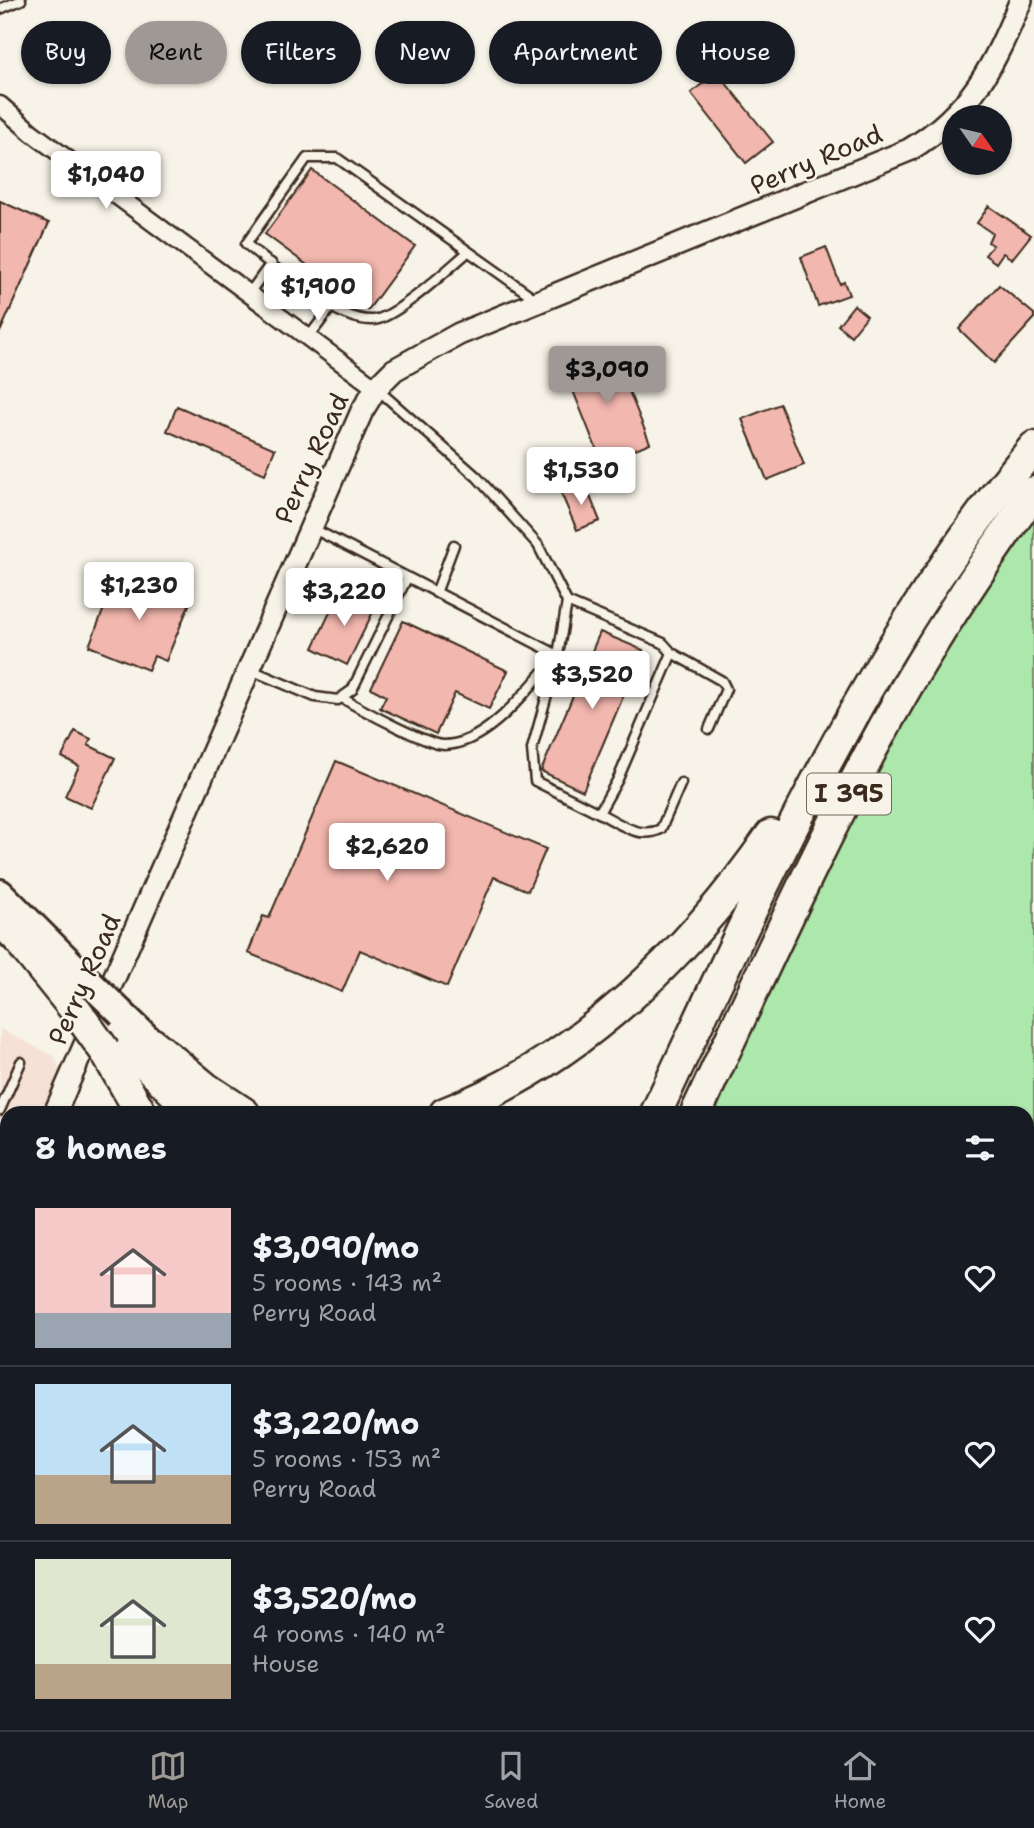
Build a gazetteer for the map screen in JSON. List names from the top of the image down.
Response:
{
  "streets": {
    "highway": ["I 395"],
    "street": ["Perry Road"]
  },
  "north": "bottom right",
  "page": {
    "chip": [
      "Buy",
      "Rent",
      "Filters",
      "New",
      "Apartment",
      "House"
    ],
    "price": [
      "$1,040",
      "$1,900",
      "$3,090",
      "$1,530",
      "$1,230",
      "$3,220",
      "$3,520",
      "$2,620"
    ],
    "heading": "8 homes",
    "list": [
      {
        "name": "$3,090/mo",
        "note": "5 rooms · 143 m² · Perry Road"
      },
      {
        "name": "$3,220/mo",
        "note": "5 rooms · 153 m² · Perry Road"
      },
      {
        "name": "$3,520/mo",
        "note": "4 rooms · 140 m² · House"
      }
    ],
    "tabs": ["Map", "Saved", "Home"]
  }
}
